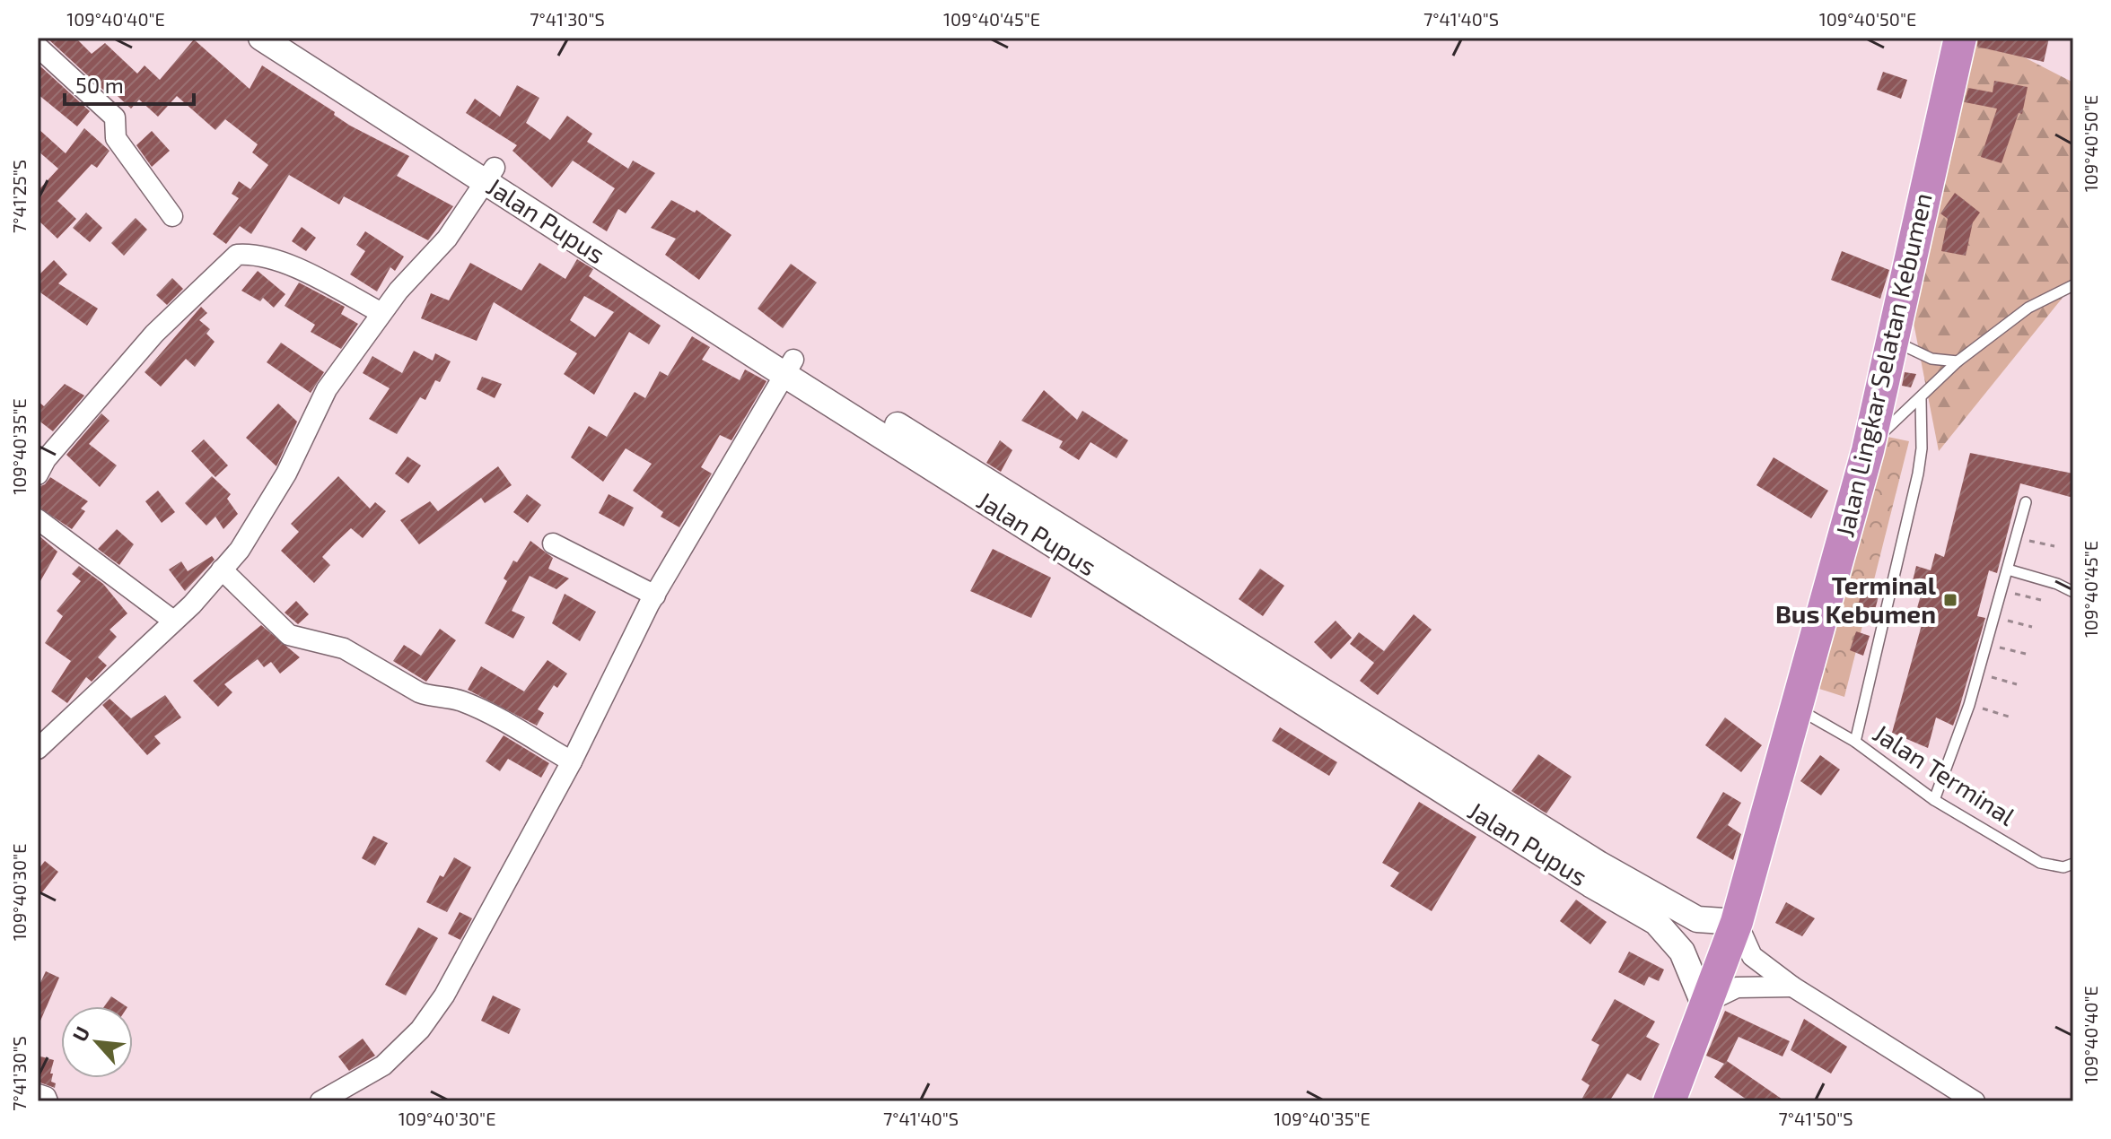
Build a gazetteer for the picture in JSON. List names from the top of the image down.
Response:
{
  "streets": {
    "highway": ["Jalan Lingkar Selatan Kebumen"],
    "street": ["Jalan Pupus"],
    "lane": ["Jalan Terminal"]
  },
  "crossings": [
    ["Jalan Pupus", "Jalan Lingkar Selatan Kebumen"],
    ["Jalan Lingkar Selatan Kebumen", "Jalan Terminal"]
  ],
  "places": {
    "transit": ["Terminal Bus Kebumen"]
  },
  "scale_bar": "50 m",
  "north": "top left",
  "coordinates": [
    "109°40'40\"E",
    "7°41'30\"S",
    "109°40'45\"E",
    "7°41'40\"S",
    "109°40'50\"E",
    "7°41'25\"S",
    "109°40'35\"E",
    "109°40'30\"E",
    "7°41'50\"S"
  ]
}
